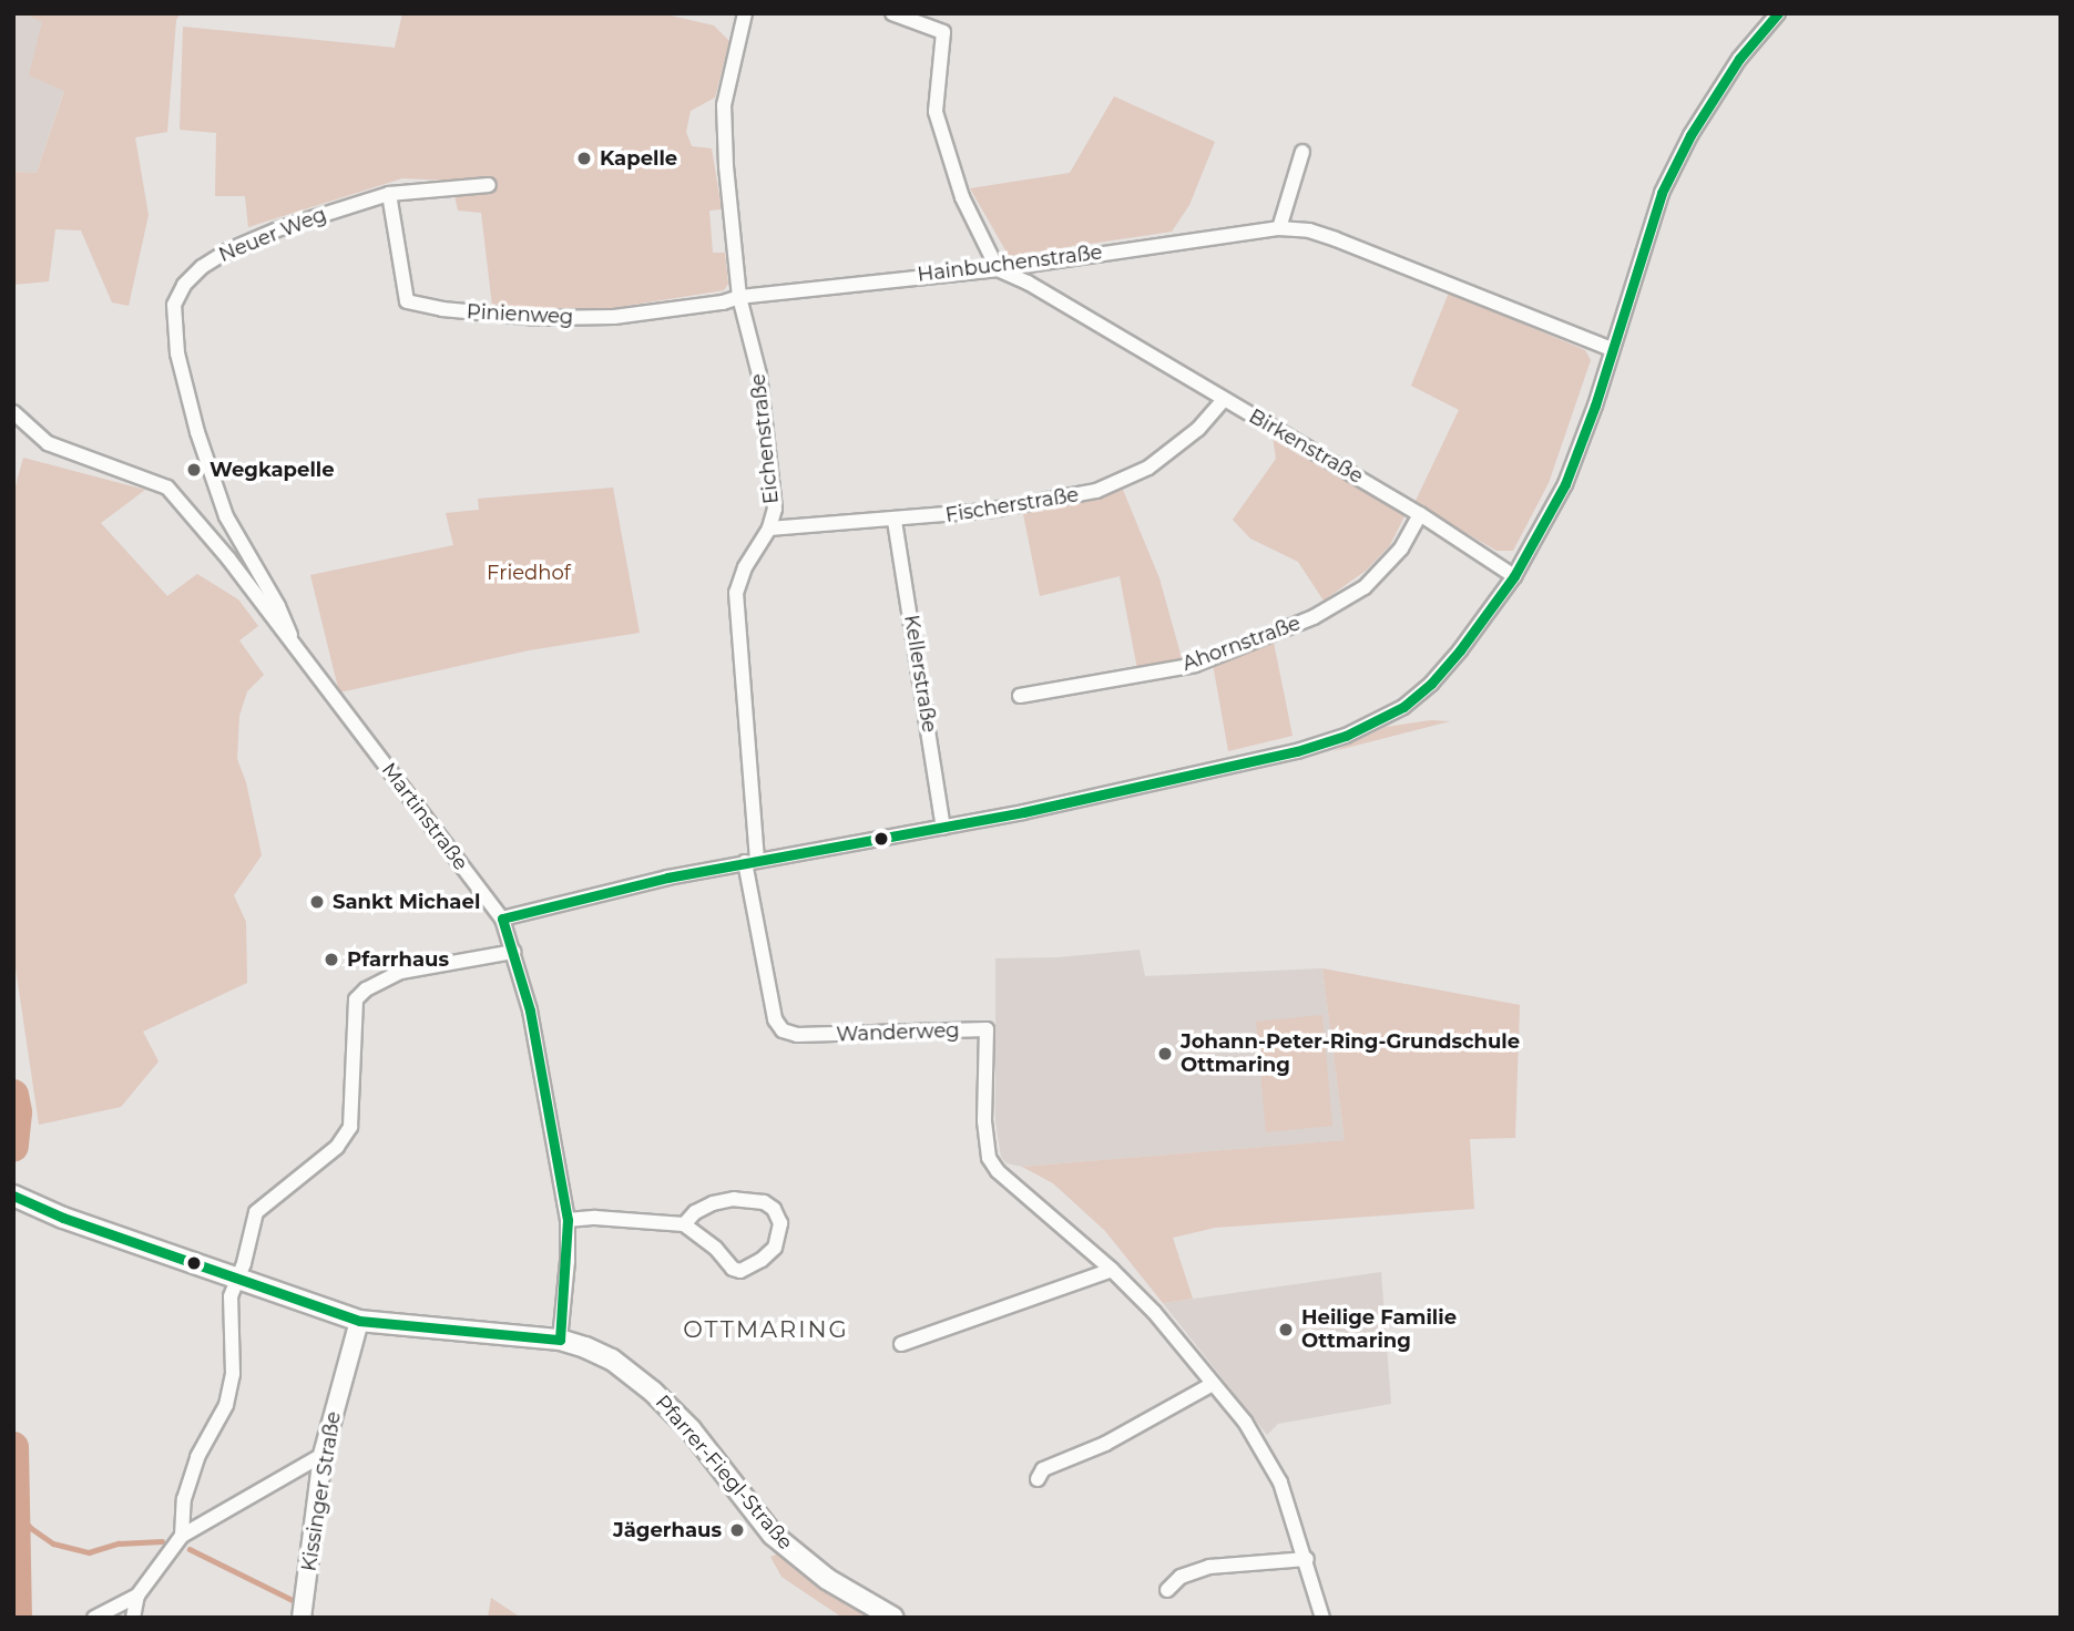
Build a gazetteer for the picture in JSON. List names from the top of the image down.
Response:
{
  "streets": {
    "main road": ["Pfarrer-Fiegl-Straße"],
    "street": [
      "Neuer Weg",
      "Hainbuchenstraße",
      "Pinienweg",
      "Eichenstraße",
      "Birkenstraße",
      "Fischerstraße",
      "Ahornstraße",
      "Kellerstraße",
      "Martinstraße",
      "Wanderweg",
      "Kissinger Straße"
    ]
  },
  "crossings": [
    ["Neuer Weg", "Pinienweg"],
    ["Neuer Weg", "Martinstraße"],
    ["Hainbuchenstraße", "Pinienweg"],
    ["Hainbuchenstraße", "Eichenstraße"],
    ["Hainbuchenstraße", "Birkenstraße"],
    ["Pinienweg", "Eichenstraße"],
    ["Eichenstraße", "Fischerstraße"],
    ["Eichenstraße", "Wanderweg"],
    ["Birkenstraße", "Fischerstraße"],
    ["Birkenstraße", "Ahornstraße"],
    ["Fischerstraße", "Kellerstraße"],
    ["Martinstraße", "Pfarrer-Fiegl-Straße"],
    ["Pfarrer-Fiegl-Straße", "Kissinger Straße"]
  ],
  "districts": ["OTTMARING"],
  "parks": ["Friedhof"],
  "places": [
    "Kapelle",
    "Wegkapelle",
    "Sankt Michael",
    "Pfarrhaus",
    "Johann-Peter-Ring-Grundschule Ottmaring",
    "Heilige Familie Ottmaring",
    "Jägerhaus"
  ]
}
